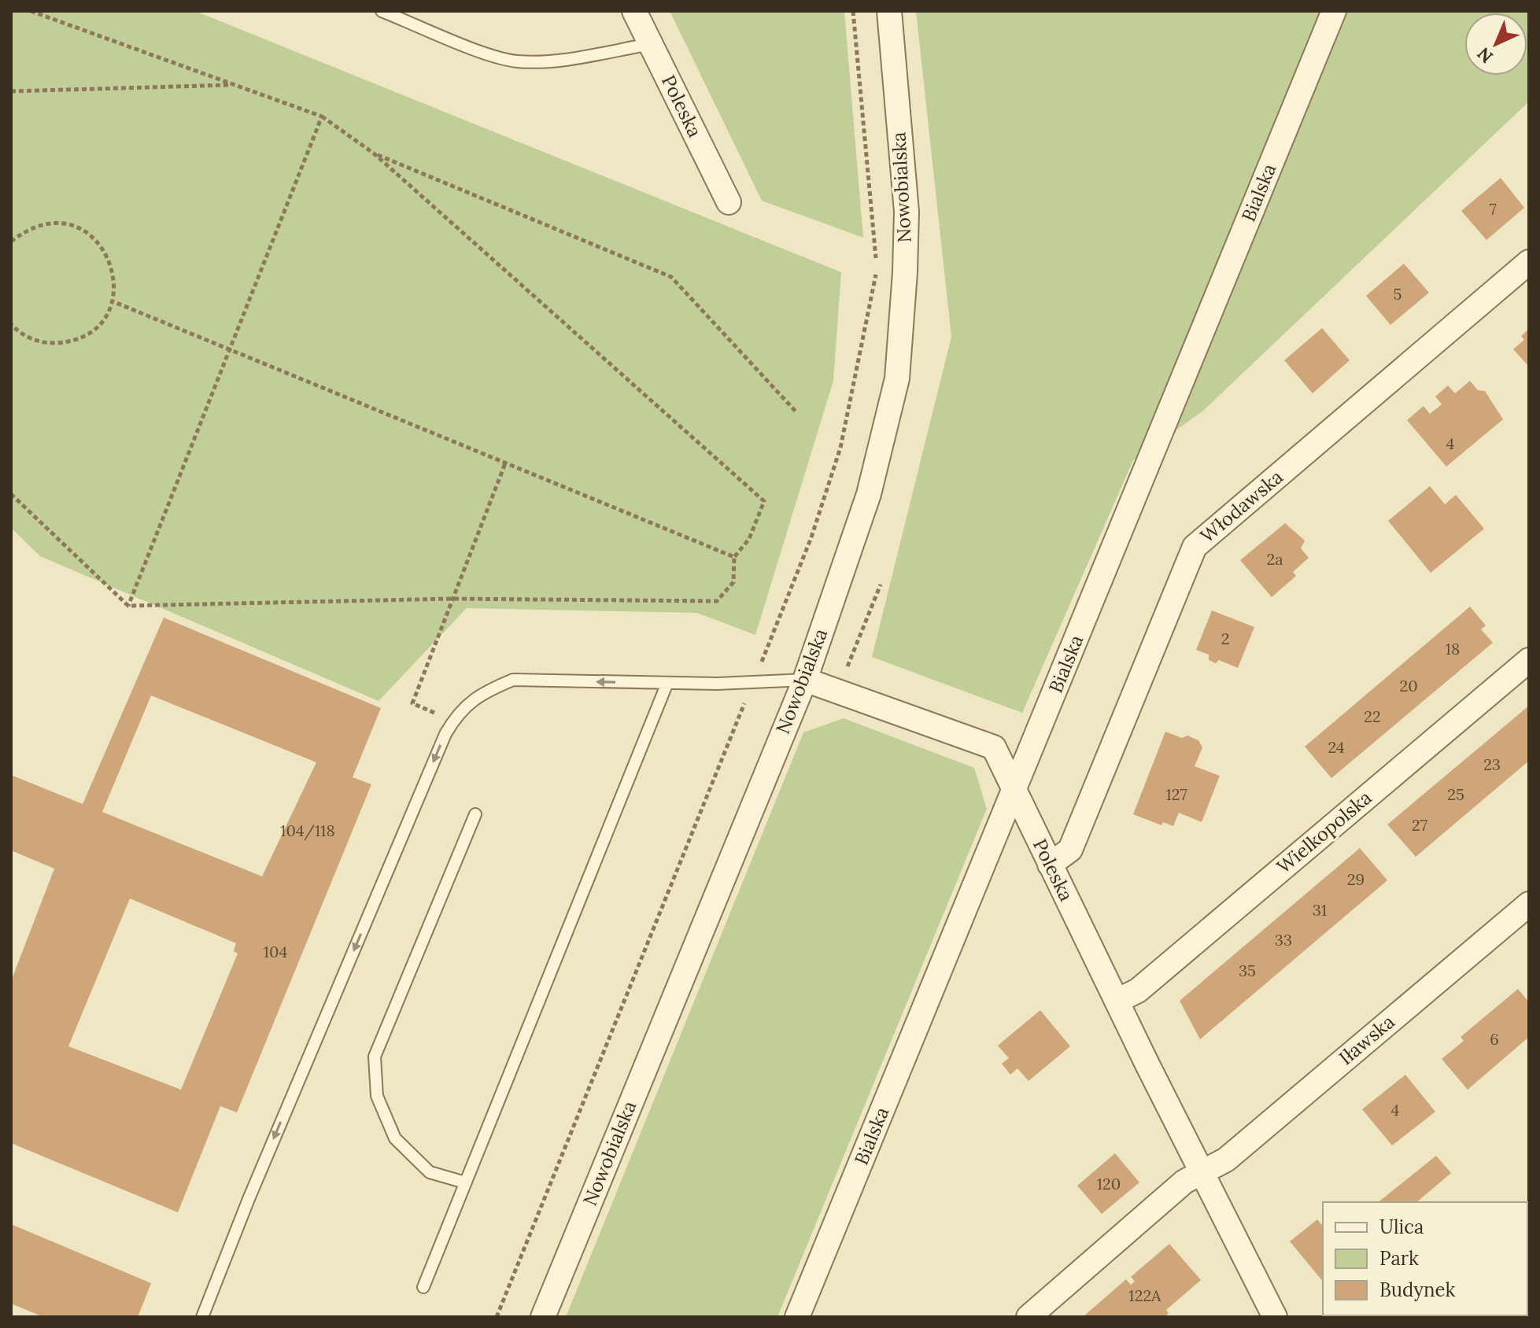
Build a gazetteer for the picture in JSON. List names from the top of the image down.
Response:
{
  "streets": {
    "street": [
      "Poleska",
      "Nowobialska",
      "Bialska",
      "Włodawska",
      "Wielkopolska",
      "Iławska"
    ]
  },
  "crossings": [
    ["Poleska", "Nowobialska"],
    ["Poleska", "Bialska"],
    ["Poleska", "Włodawska"],
    ["Poleska", "Wielkopolska"],
    ["Poleska", "Iławska"]
  ],
  "house_numbers": [
    "7",
    "5",
    "4",
    "2a",
    "2",
    "18",
    "20",
    "22",
    "24",
    "23",
    "127",
    "25",
    "27",
    "104/118",
    "29",
    "31",
    "33",
    "104",
    "35",
    "6",
    "4",
    "120",
    "122A"
  ],
  "legend": ["Ulica", "Park", "Budynek"],
  "north": "bottom left"
}
